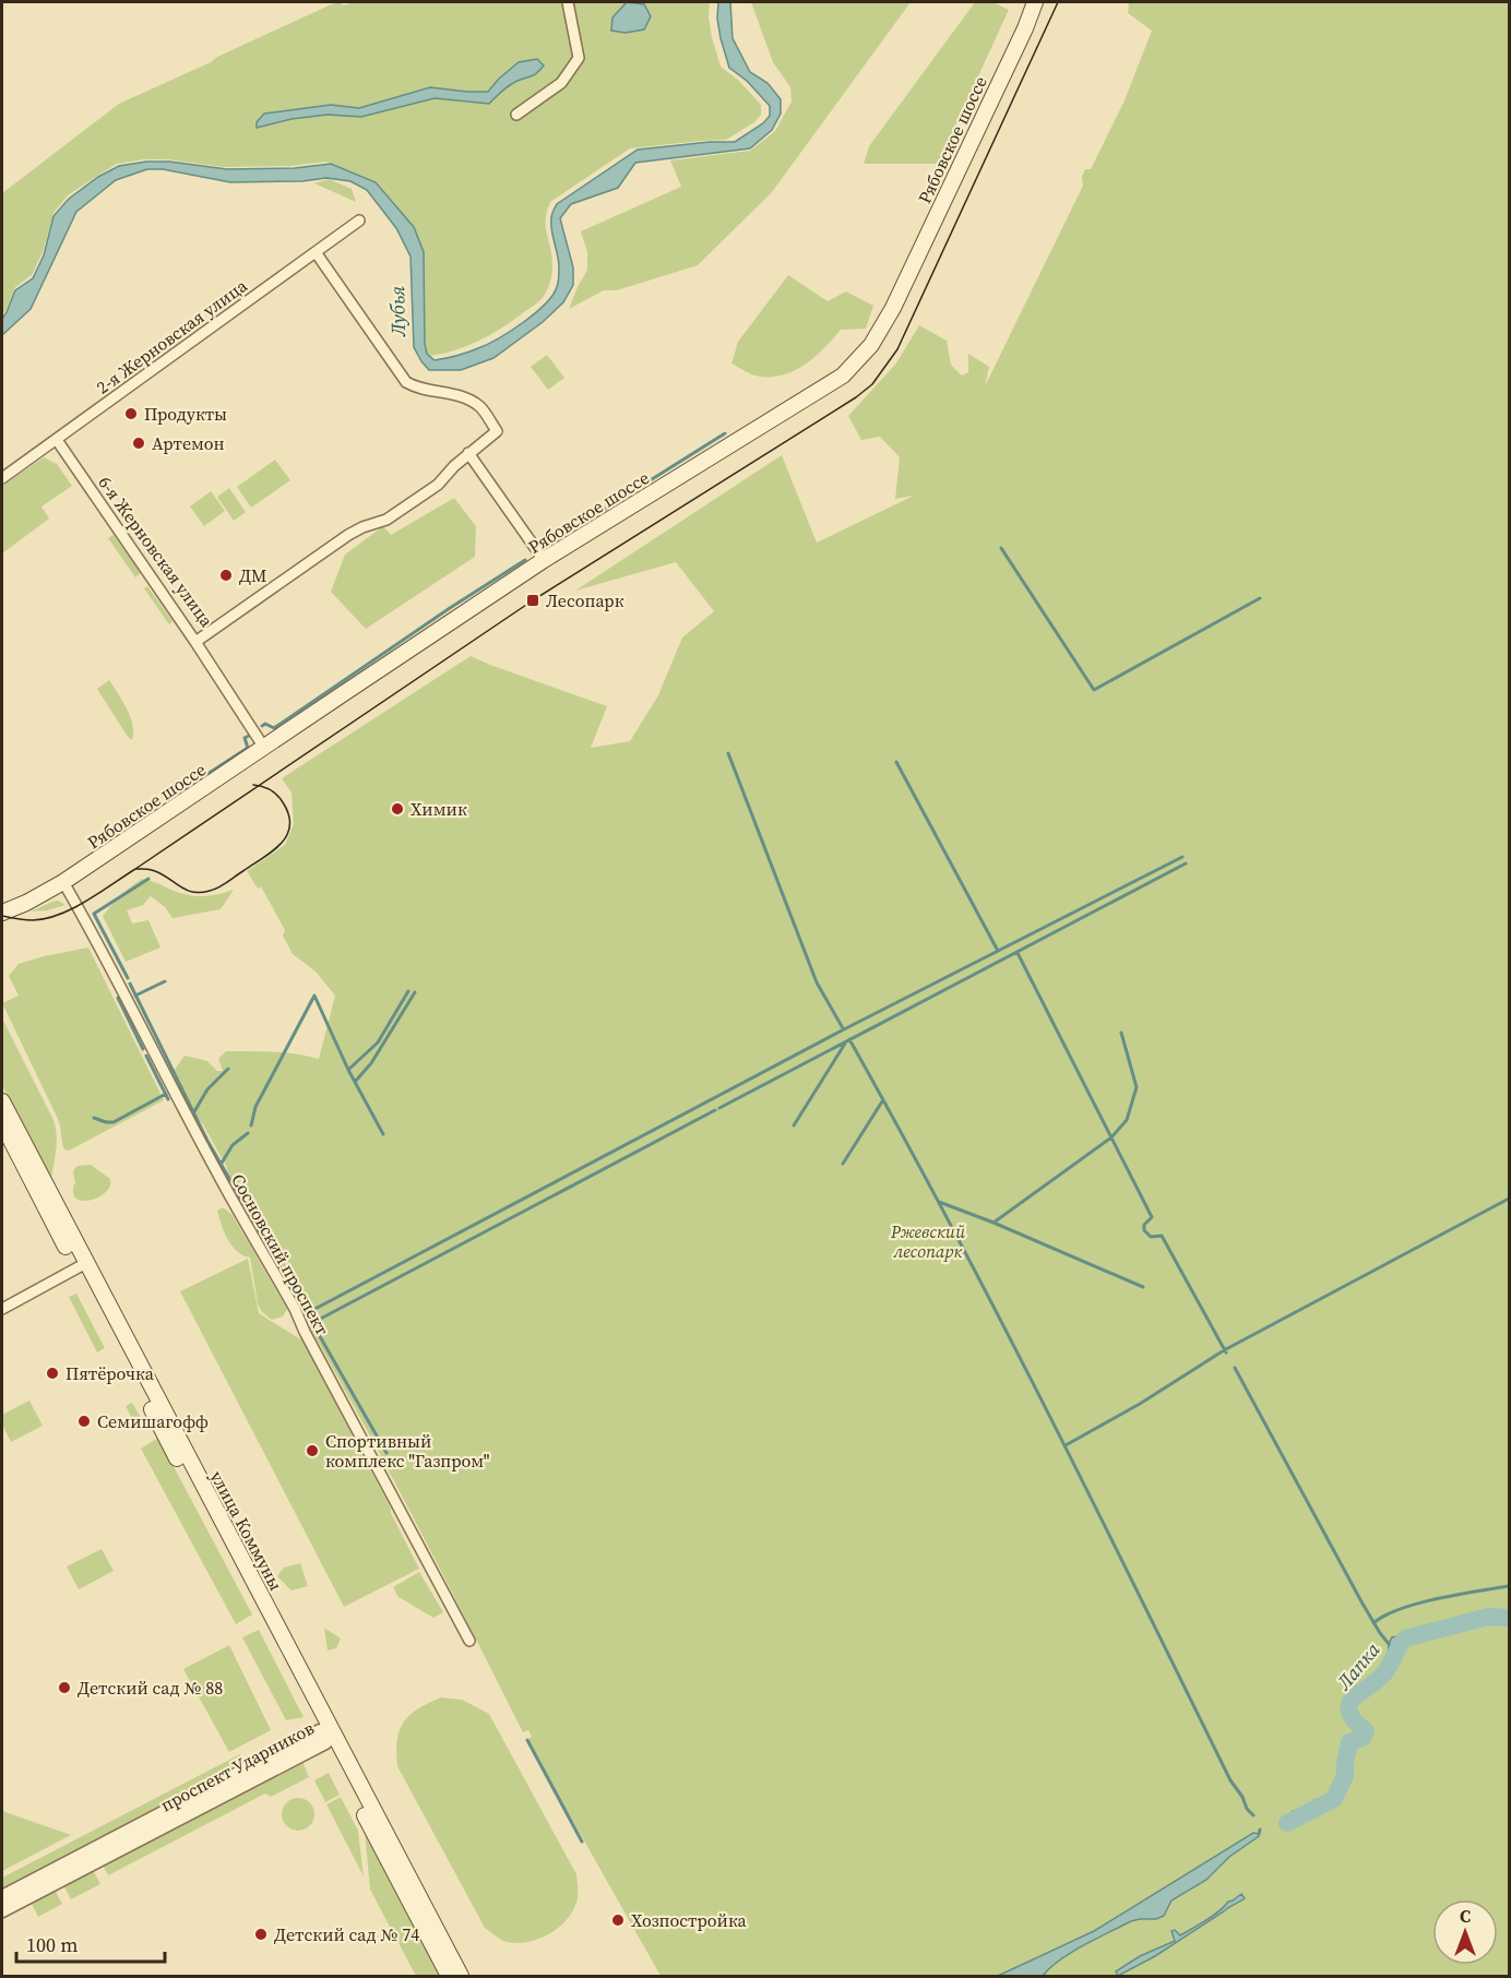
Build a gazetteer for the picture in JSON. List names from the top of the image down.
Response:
{
  "streets": {
    "main road": ["Рябовское шоссе", "улица Коммуны"],
    "street": [
      "2-я Жерновская улица",
      "6-я Жерновская улица",
      "Сосновский проспект",
      "проспект Ударников"
    ]
  },
  "crossings": [
    ["Рябовское шоссе", "Сосновский проспект"],
    ["2-я Жерновская улица", "6-я Жерновская улица"],
    ["улица Коммуны", "проспект Ударников"]
  ],
  "water": ["Лубья", "Лапка"],
  "parks": ["Ржевский лесопарк"],
  "places": {
    "other": [
      "Продукты",
      "Артемон",
      "ДМ",
      "Химик",
      "Пятёрочка",
      "Семишагофф",
      "Cпортивный комплекс \"Газпром\"",
      "Детский сад № 88",
      "Хозпостройка",
      "Детский сад № 74"
    ],
    "transit": ["Лесопарк"]
  },
  "scale_bar": "100 m",
  "north": "top"
}
